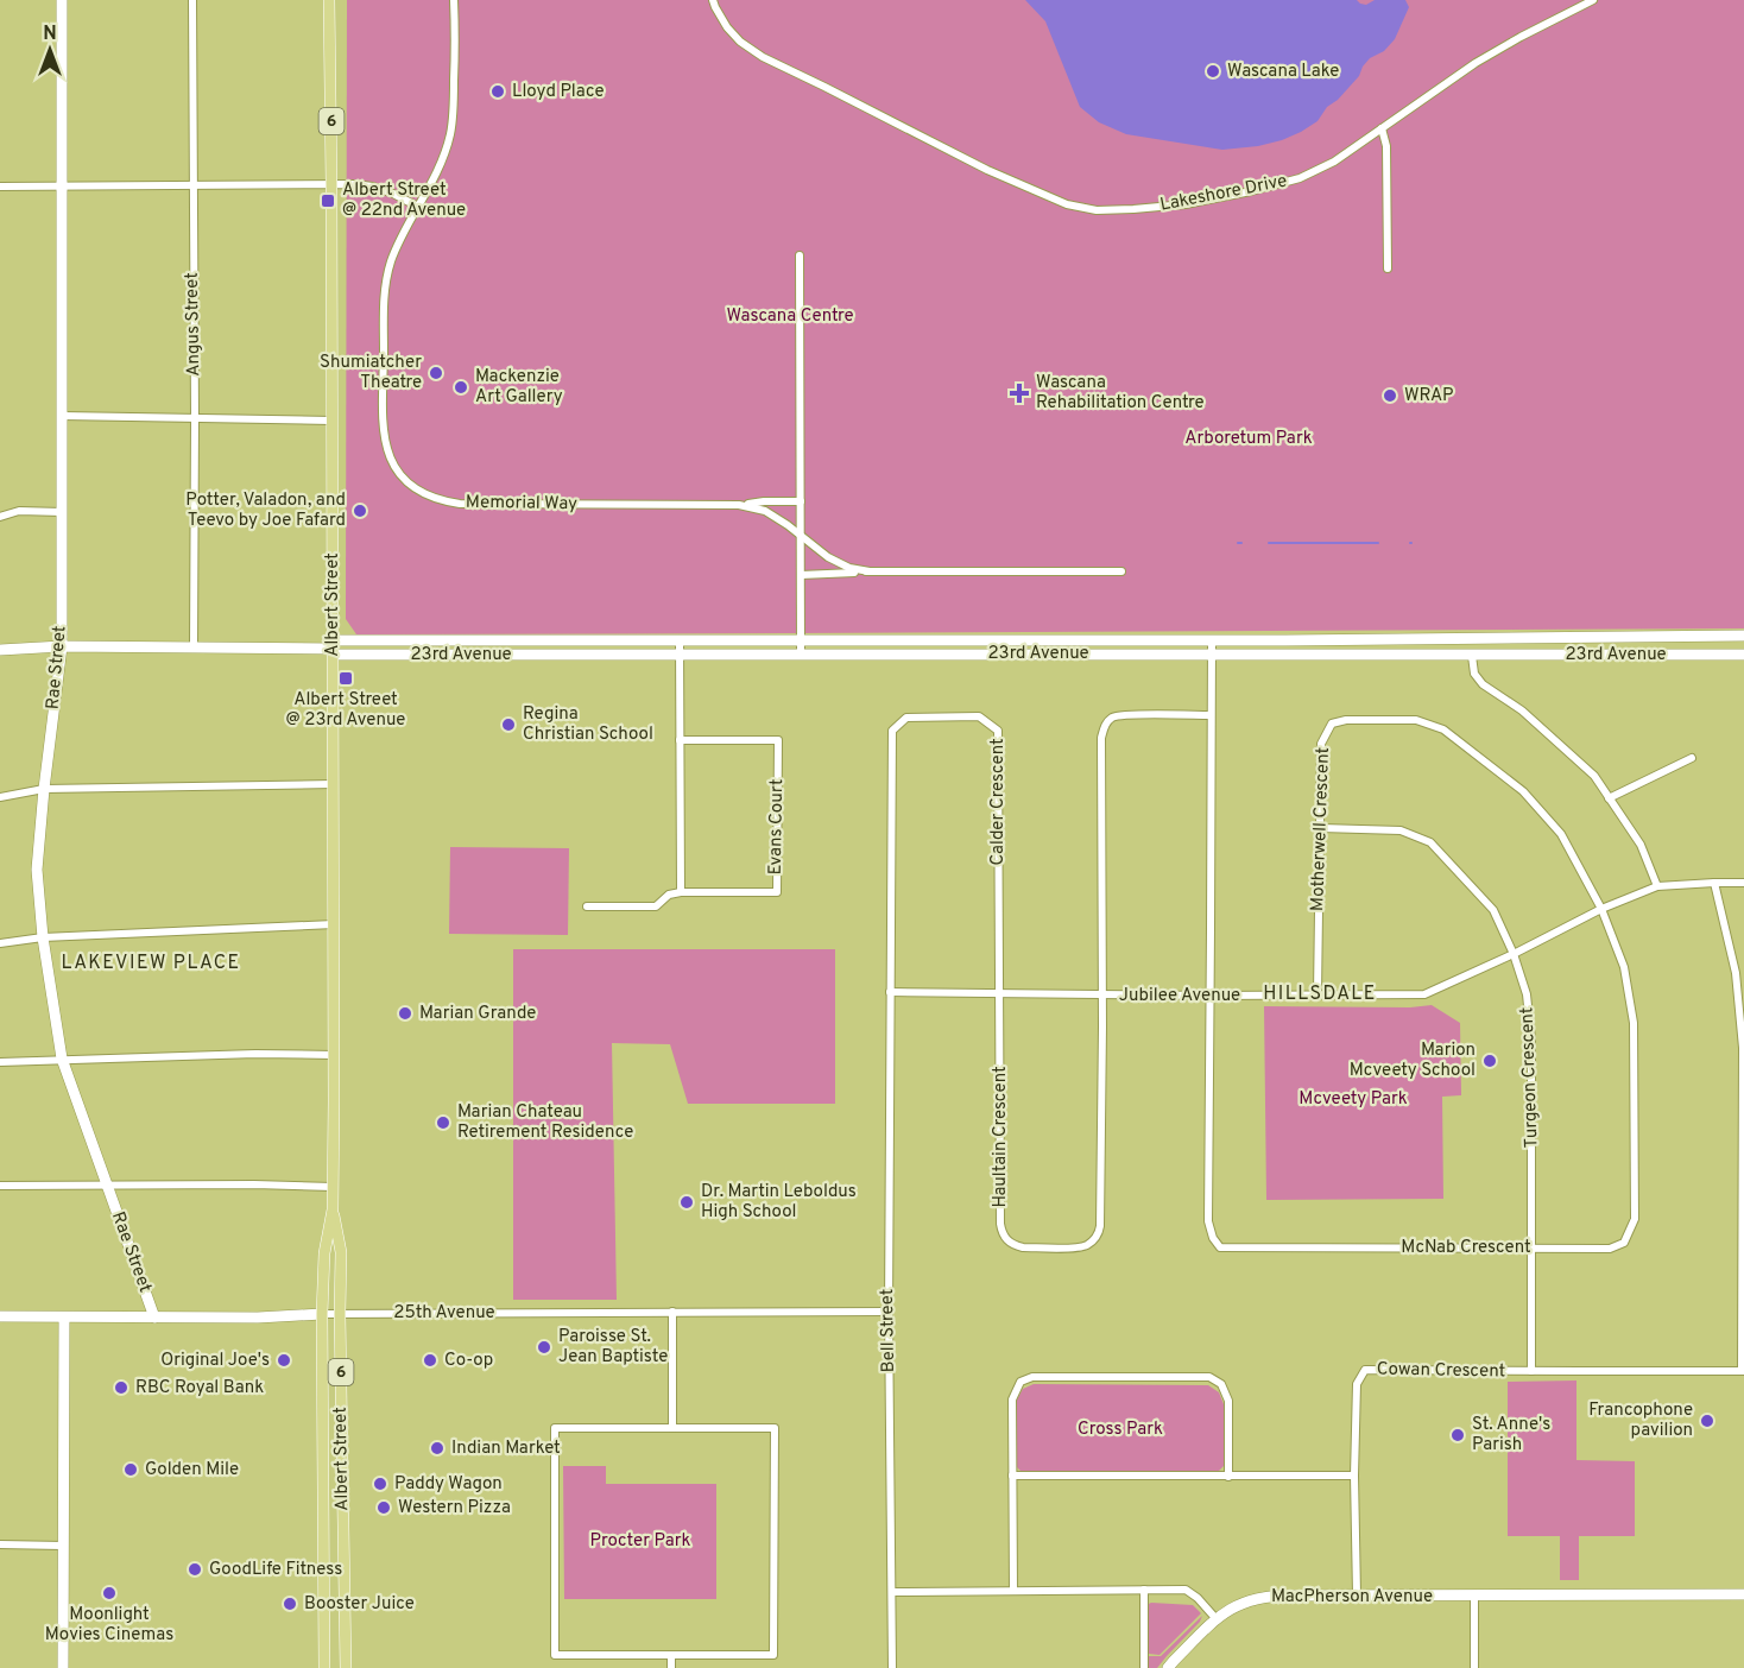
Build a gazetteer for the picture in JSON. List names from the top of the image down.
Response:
{
  "streets": {
    "main road": ["6", "Albert Street"],
    "street": [
      "Lakeshore Drive",
      "Angus Street",
      "Memorial Way",
      "23rd Avenue",
      "Rae Street",
      "Calder Crescent",
      "Evans Court",
      "Motherwell Crescent",
      "Jubilee Avenue",
      "Turgeon Crescent",
      "Haultain Crescent",
      "McNab Crescent",
      "25th Avenue",
      "Bell Street",
      "Cowan Crescent",
      "MacPherson Avenue"
    ]
  },
  "crossings": [
    ["Angus Street", "23rd Avenue"],
    ["Albert Street", "23rd Avenue"],
    ["Albert Street", "25th Avenue"],
    ["23rd Avenue", "Rae Street"],
    ["Rae Street", "25th Avenue"],
    ["Calder Crescent", "Jubilee Avenue"],
    ["Calder Crescent", "Haultain Crescent"],
    ["Calder Crescent", "Bell Street"],
    ["Motherwell Crescent", "Jubilee Avenue"],
    ["Motherwell Crescent", "Turgeon Crescent"],
    ["Motherwell Crescent", "McNab Crescent"],
    ["Jubilee Avenue", "Turgeon Crescent"],
    ["Jubilee Avenue", "Haultain Crescent"],
    ["Jubilee Avenue", "McNab Crescent"],
    ["Jubilee Avenue", "Bell Street"],
    ["Turgeon Crescent", "McNab Crescent"],
    ["Turgeon Crescent", "Cowan Crescent"],
    ["25th Avenue", "Bell Street"],
    ["Cowan Crescent", "MacPherson Avenue"]
  ],
  "districts": ["LAKEVIEW PLACE", "HILLSDALE"],
  "parks": [
    "Wascana Centre",
    "Arboretum Park",
    "Mcveety Park",
    "Cross Park",
    "Procter Park"
  ],
  "places": {
    "other": [
      "Wascana Lake",
      "Lloyd Place",
      "Shumiatcher Theatre",
      "Mackenzie Art Gallery",
      "WRAP",
      "Potter, Valadon, and Teevo by Joe Fafard",
      "Regina Christian School",
      "Marian Grande",
      "Marion Mcveety School",
      "Marian Chateau Retirement Residence",
      "Dr. Martin Leboldus High School",
      "Paroisse St. Jean Baptiste",
      "Original Joe's",
      "Co-op",
      "RBC Royal Bank",
      "Francophone pavilion",
      "St. Anne's Parish",
      "Indian Market",
      "Golden Mile",
      "Paddy Wagon",
      "Western Pizza",
      "GoodLife Fitness",
      "Moonlight Movies Cinemas",
      "Booster Juice"
    ],
    "transit": ["Albert Street @ 22nd Avenue", "Albert Street @ 23rd Avenue"],
    "health": ["Wascana Rehabilitation Centre"]
  },
  "north": "top"
}
